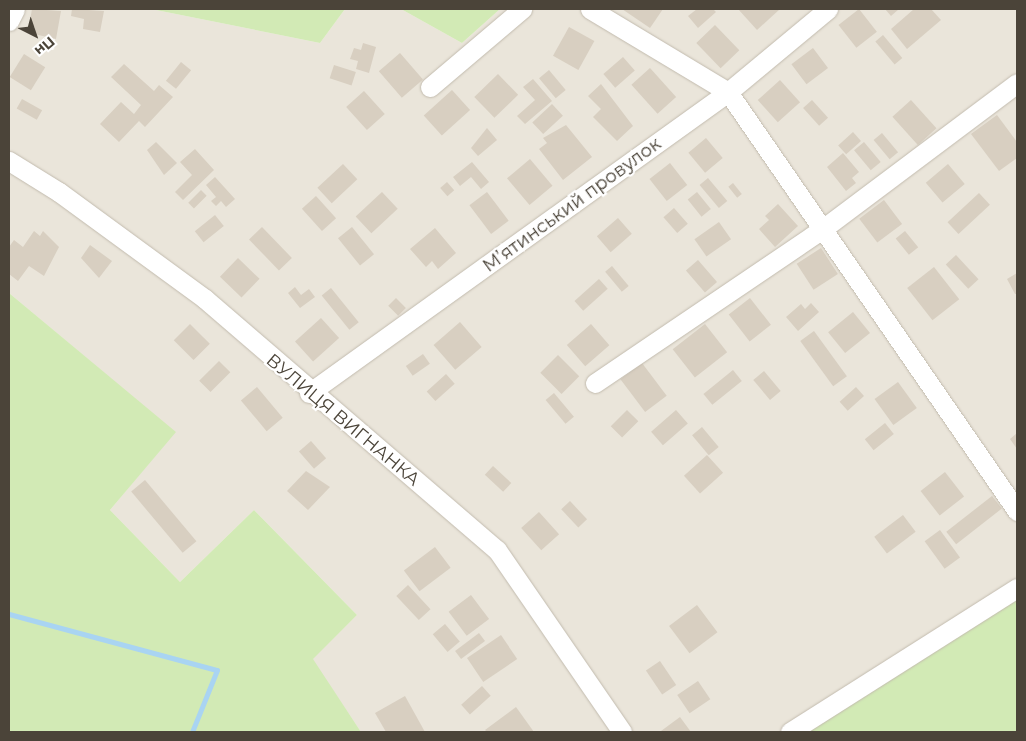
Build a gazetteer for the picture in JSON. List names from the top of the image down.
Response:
{
  "streets": {
    "street": ["Мʼятинський провулок", "ВУЛИЦЯ ВИГНАНКА"]
  },
  "crossings": [
    ["Мʼятинський провулок", "ВУЛИЦЯ ВИГНАНКА"]
  ],
  "north": "bottom right"
}
